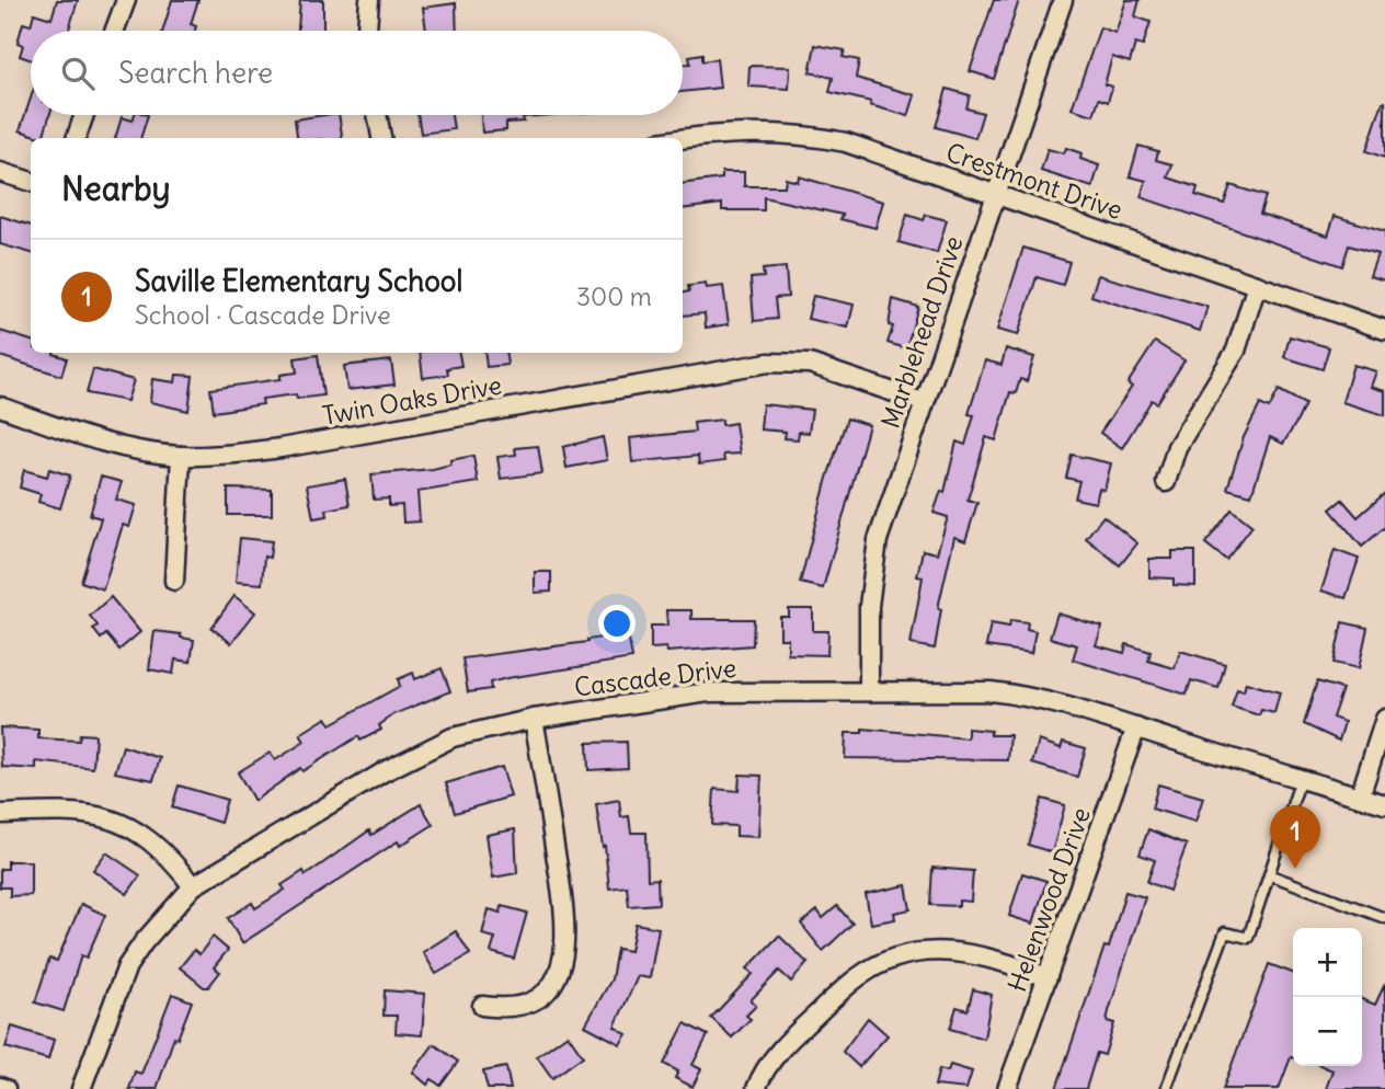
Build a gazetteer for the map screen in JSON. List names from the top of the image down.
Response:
{
  "streets": {
    "street": [
      "Crestmont Drive",
      "Marblehead Drive",
      "Twin Oaks Drive",
      "Cascade Drive",
      "Helenwood Drive"
    ]
  },
  "crossings": [
    ["Crestmont Drive", "Marblehead Drive"],
    ["Marblehead Drive", "Twin Oaks Drive"],
    ["Marblehead Drive", "Cascade Drive"],
    ["Cascade Drive", "Helenwood Drive"]
  ],
  "page": {
    "search": "Search here",
    "heading": "Nearby",
    "list": [
      {
        "mark": "1",
        "name": "Saville Elementary School",
        "note": "School · Cascade Drive",
        "value": "300 m"
      }
    ],
    "pins": "1",
    "map_buttons": ["+", "−"]
  }
}
